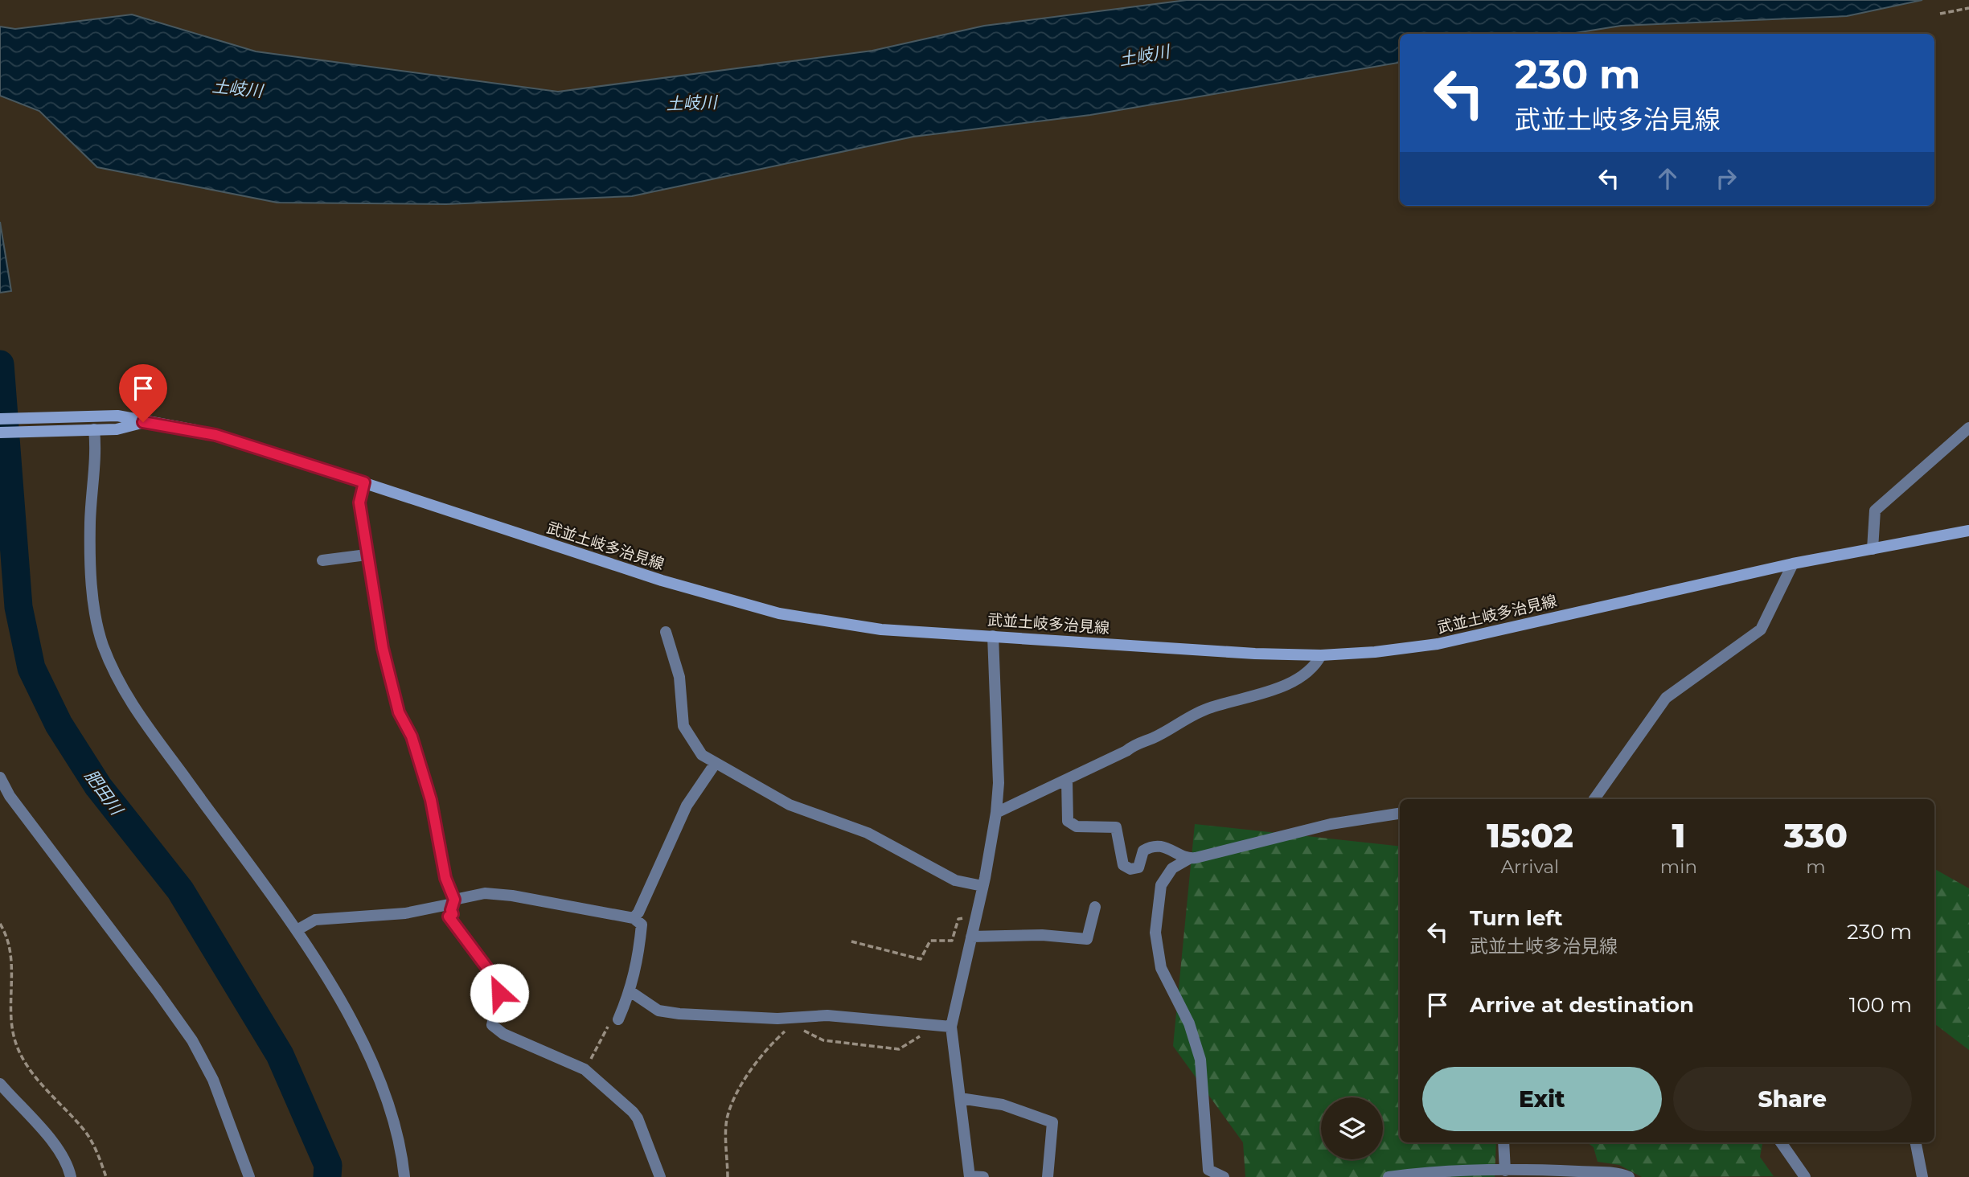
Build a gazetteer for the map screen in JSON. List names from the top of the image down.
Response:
{
  "streets": {
    "main road": ["武並土岐多治見線"]
  },
  "water": ["土岐川", "肥田川"],
  "page": {
    "turn": ["230 m", "武並土岐多治見線"],
    "eta": [
      "15:02",
      "Arrival",
      "1",
      "min",
      "330",
      "m"
    ],
    "list": [
      {
        "name": "Turn left",
        "note": "武並土岐多治見線",
        "value": "230 m"
      },
      {
        "name": "Arrive at destination",
        "value": "100 m"
      }
    ],
    "buttons": ["Exit", "Share"]
  }
}
